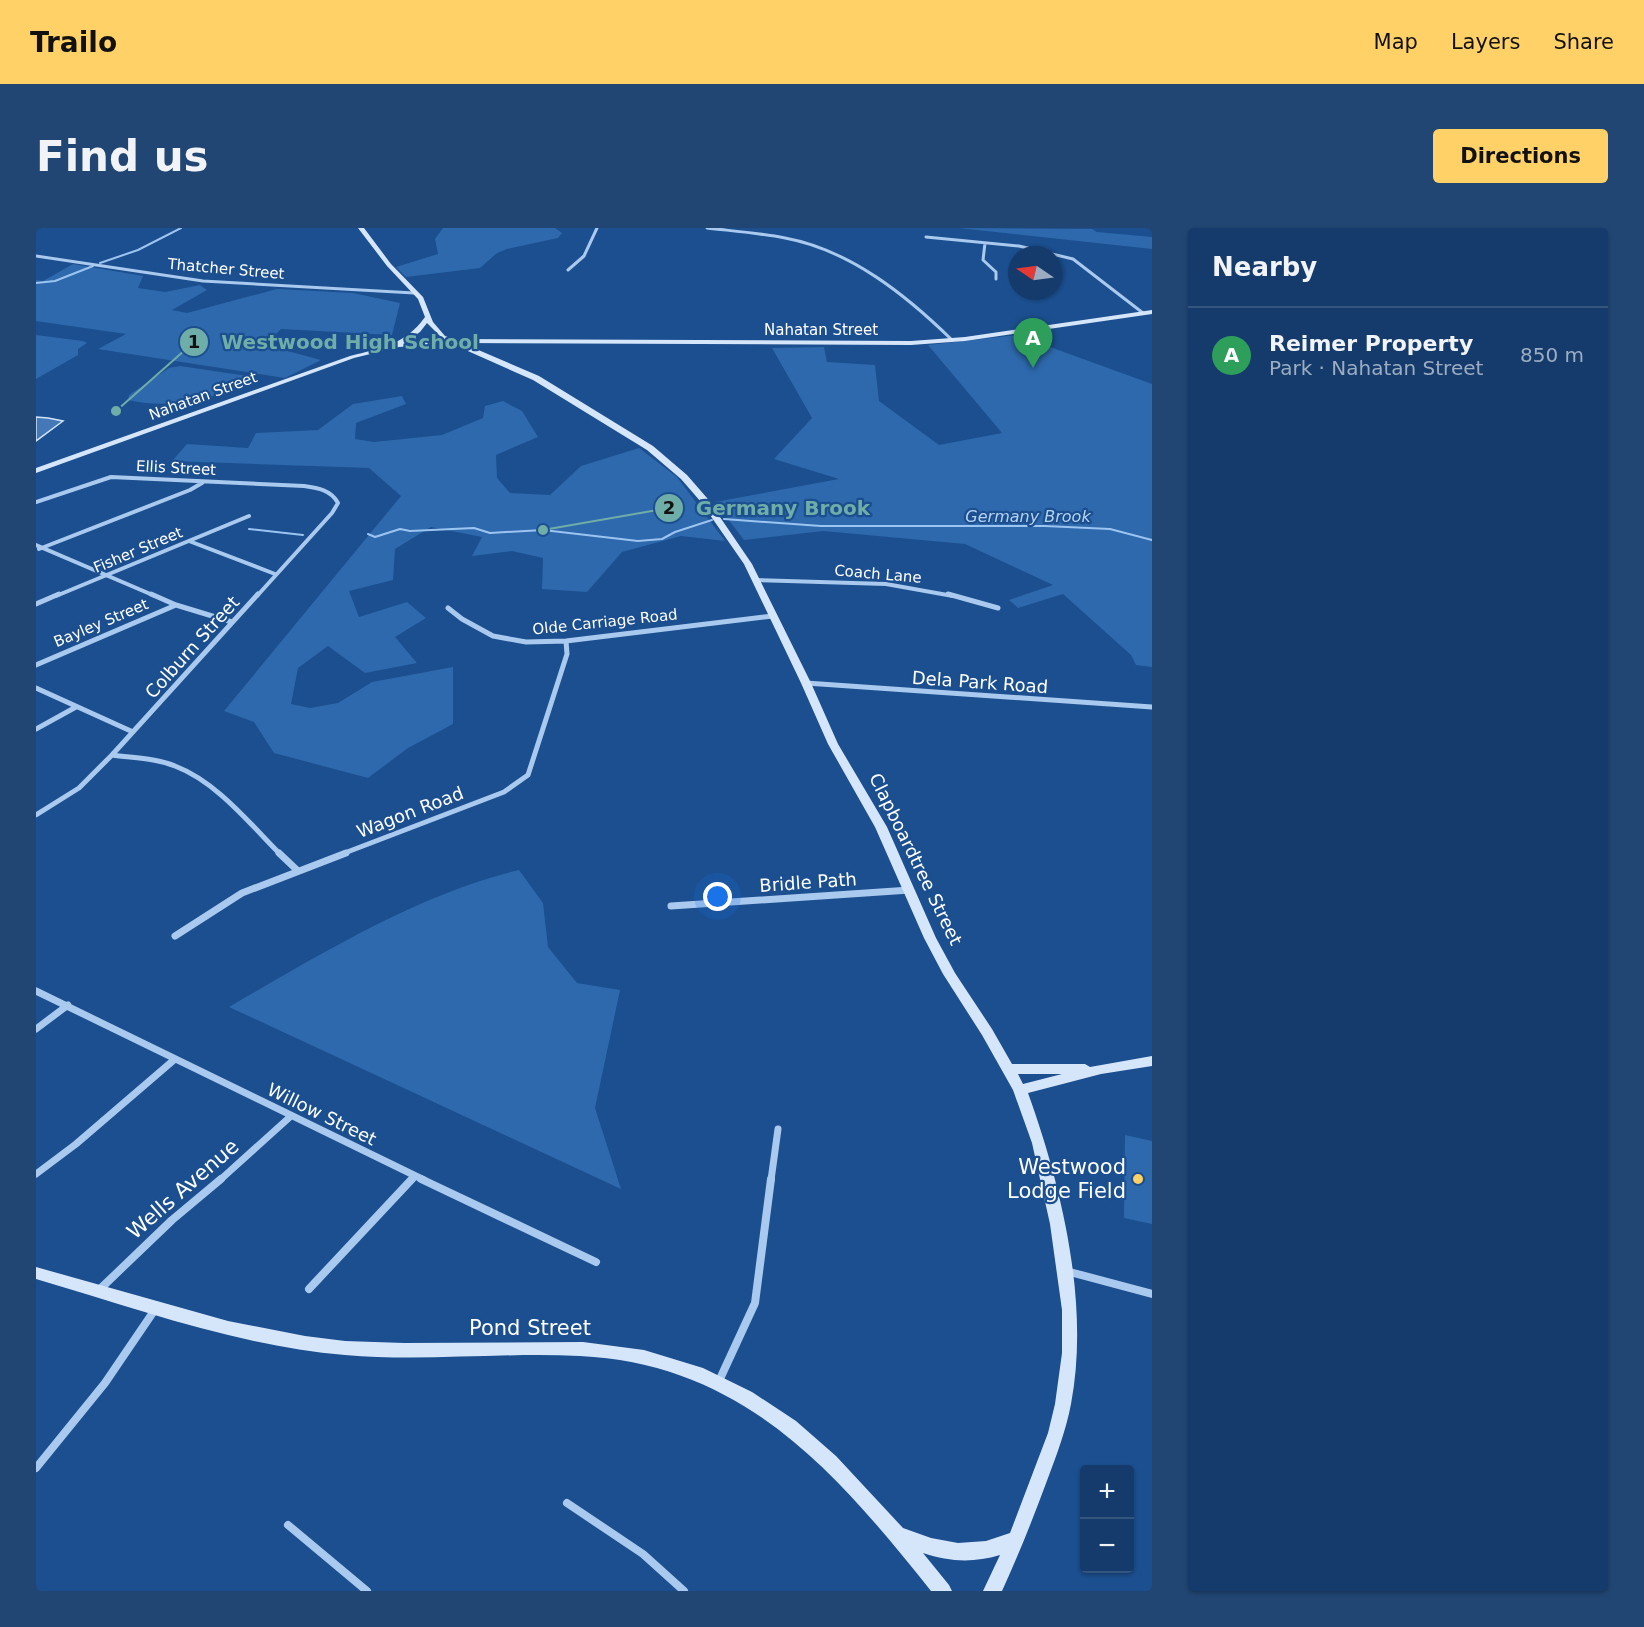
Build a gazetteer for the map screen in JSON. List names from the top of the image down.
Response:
{
  "streets": {
    "street": [
      "Thatcher Street",
      "Nahatan Street",
      "Ellis Street",
      "Fisher Street",
      "Coach Lane",
      "Olde Carriage Road",
      "Bayley Street",
      "Colburn Street",
      "Dela Park Road",
      "Wagon Road",
      "Clapboardtree Street",
      "Bridle Path",
      "Willow Street",
      "Wells Avenue",
      "Pond Street"
    ]
  },
  "crossings": [
    ["Thatcher Street", "Clapboardtree Street"],
    ["Nahatan Street", "Clapboardtree Street"],
    ["Ellis Street", "Colburn Street"],
    ["Coach Lane", "Clapboardtree Street"],
    ["Olde Carriage Road", "Wagon Road"],
    ["Olde Carriage Road", "Clapboardtree Street"],
    ["Dela Park Road", "Clapboardtree Street"],
    ["Clapboardtree Street", "Bridle Path"],
    ["Willow Street", "Wells Avenue"],
    ["Wells Avenue", "Pond Street"]
  ],
  "water": ["Germany Brook"],
  "places": ["Westwood High School", "Germany Brook", "Westwood Lodge Field"],
  "north": "left",
  "page": {
    "header": "Trailo",
    "nav": ["Map", "Layers", "Share"],
    "buttons": "Directions",
    "title": "Find us",
    "heading": "Nearby",
    "list": [
      {
        "mark": "A",
        "name": "Reimer Property",
        "note": "Park · Nahatan Street",
        "value": "850 m"
      }
    ],
    "pins": "A",
    "map_buttons": ["+", "−"]
  }
}
